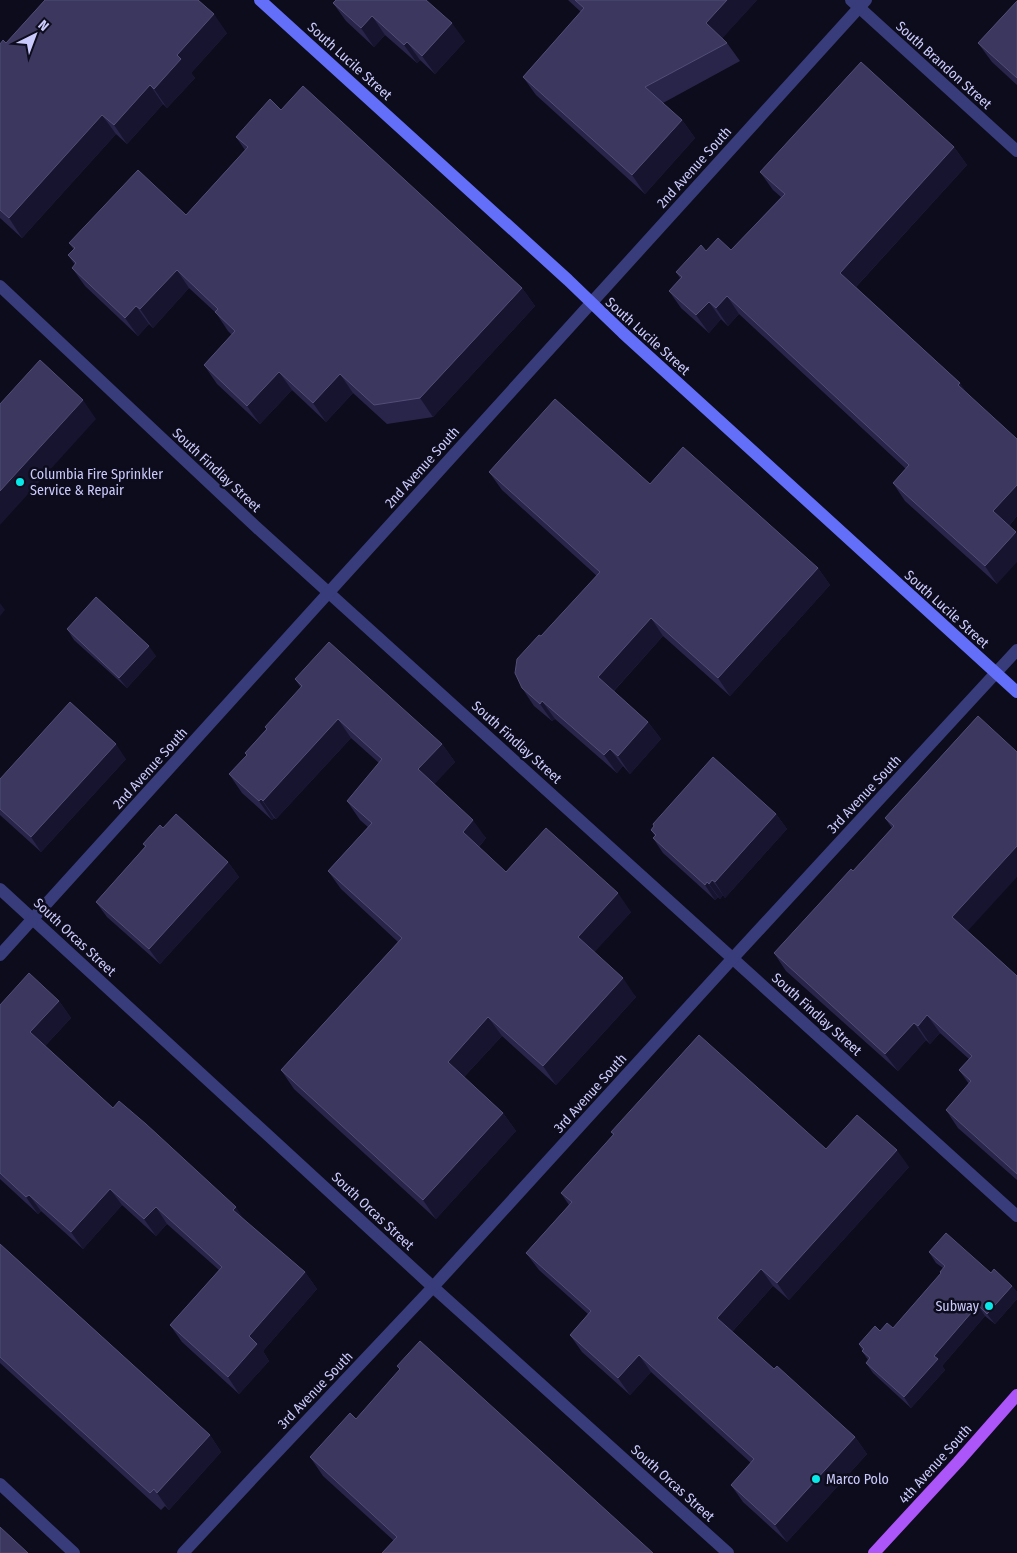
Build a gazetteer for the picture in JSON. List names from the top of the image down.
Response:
{
  "streets": {
    "main road": ["4th Avenue South"],
    "street": [
      "South Lucile Street",
      "South Brandon Street",
      "2nd Avenue South",
      "South Findlay Street",
      "3rd Avenue South",
      "South Orcas Street"
    ]
  },
  "crossings": [
    ["South Lucile Street", "2nd Avenue South"],
    ["South Lucile Street", "3rd Avenue South"],
    ["South Brandon Street", "2nd Avenue South"],
    ["2nd Avenue South", "South Findlay Street"],
    ["2nd Avenue South", "South Orcas Street"],
    ["South Findlay Street", "3rd Avenue South"],
    ["3rd Avenue South", "South Orcas Street"]
  ],
  "places": ["Columbia Fire Sprinkler Service & Repair", "Subway", "Marco Polo"],
  "north": "top right"
}
